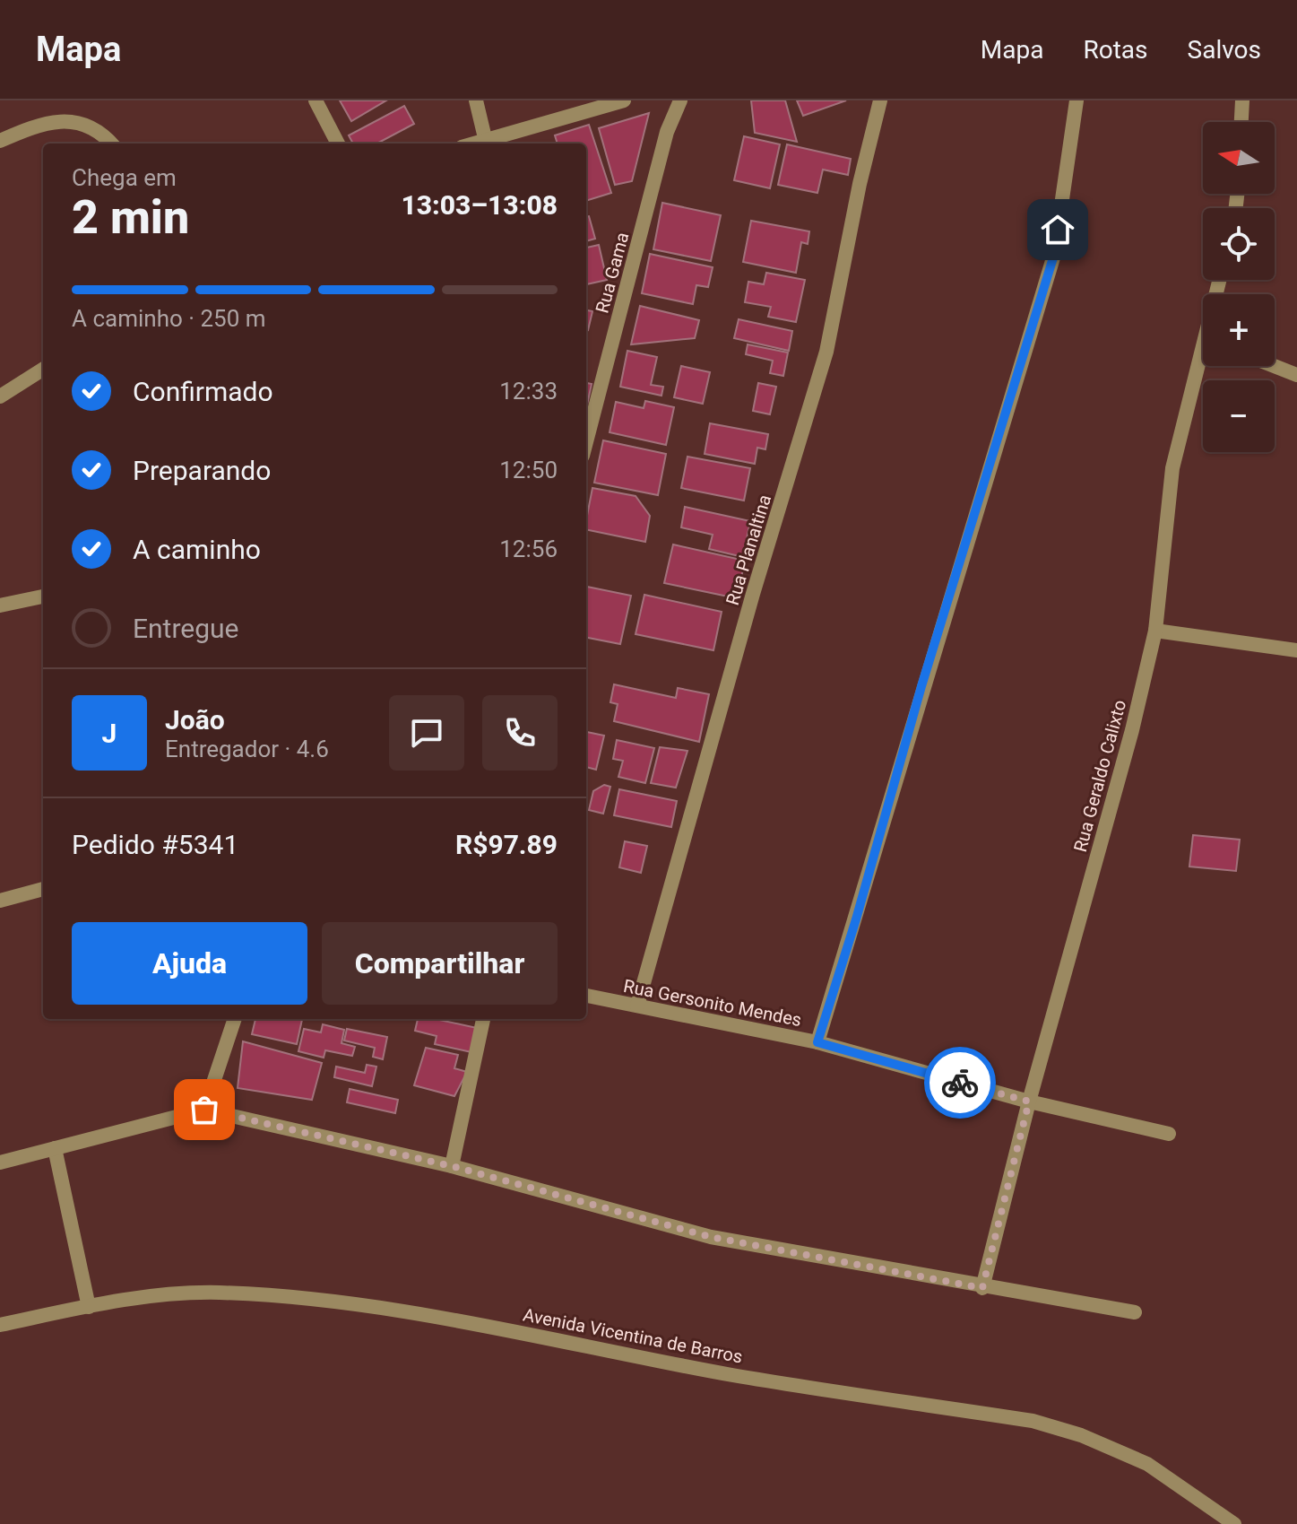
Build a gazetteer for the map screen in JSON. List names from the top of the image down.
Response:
{
  "streets": {
    "street": [
      "Rua Gama",
      "Rua Planaltina",
      "Rua Geraldo Calixto",
      "Rua Gersonito Mendes",
      "Avenida Vicentina de Barros"
    ]
  },
  "crossings": [
    ["Rua Planaltina", "Rua Gersonito Mendes"],
    ["Rua Geraldo Calixto", "Rua Gersonito Mendes"]
  ],
  "north": "left",
  "page": {
    "header": "Mapa",
    "nav": ["Mapa", "Rotas", "Salvos"],
    "map_buttons": ["+", "−"],
    "heading": ["2 min", "Chega em", "13:03–13:08"],
    "panel": [
      "João",
      "Entregador · 4.6",
      "Pedido #5341",
      "R$97.89"
    ],
    "bar": "A caminho · 250 m",
    "list": [
      ["Confirmado", "12:33"],
      ["Preparando", "12:50"],
      ["A caminho", "12:56"],
      "Entregue"
    ],
    "round": "J",
    "buttons": ["Ajuda", "Compartilhar"]
  }
}
